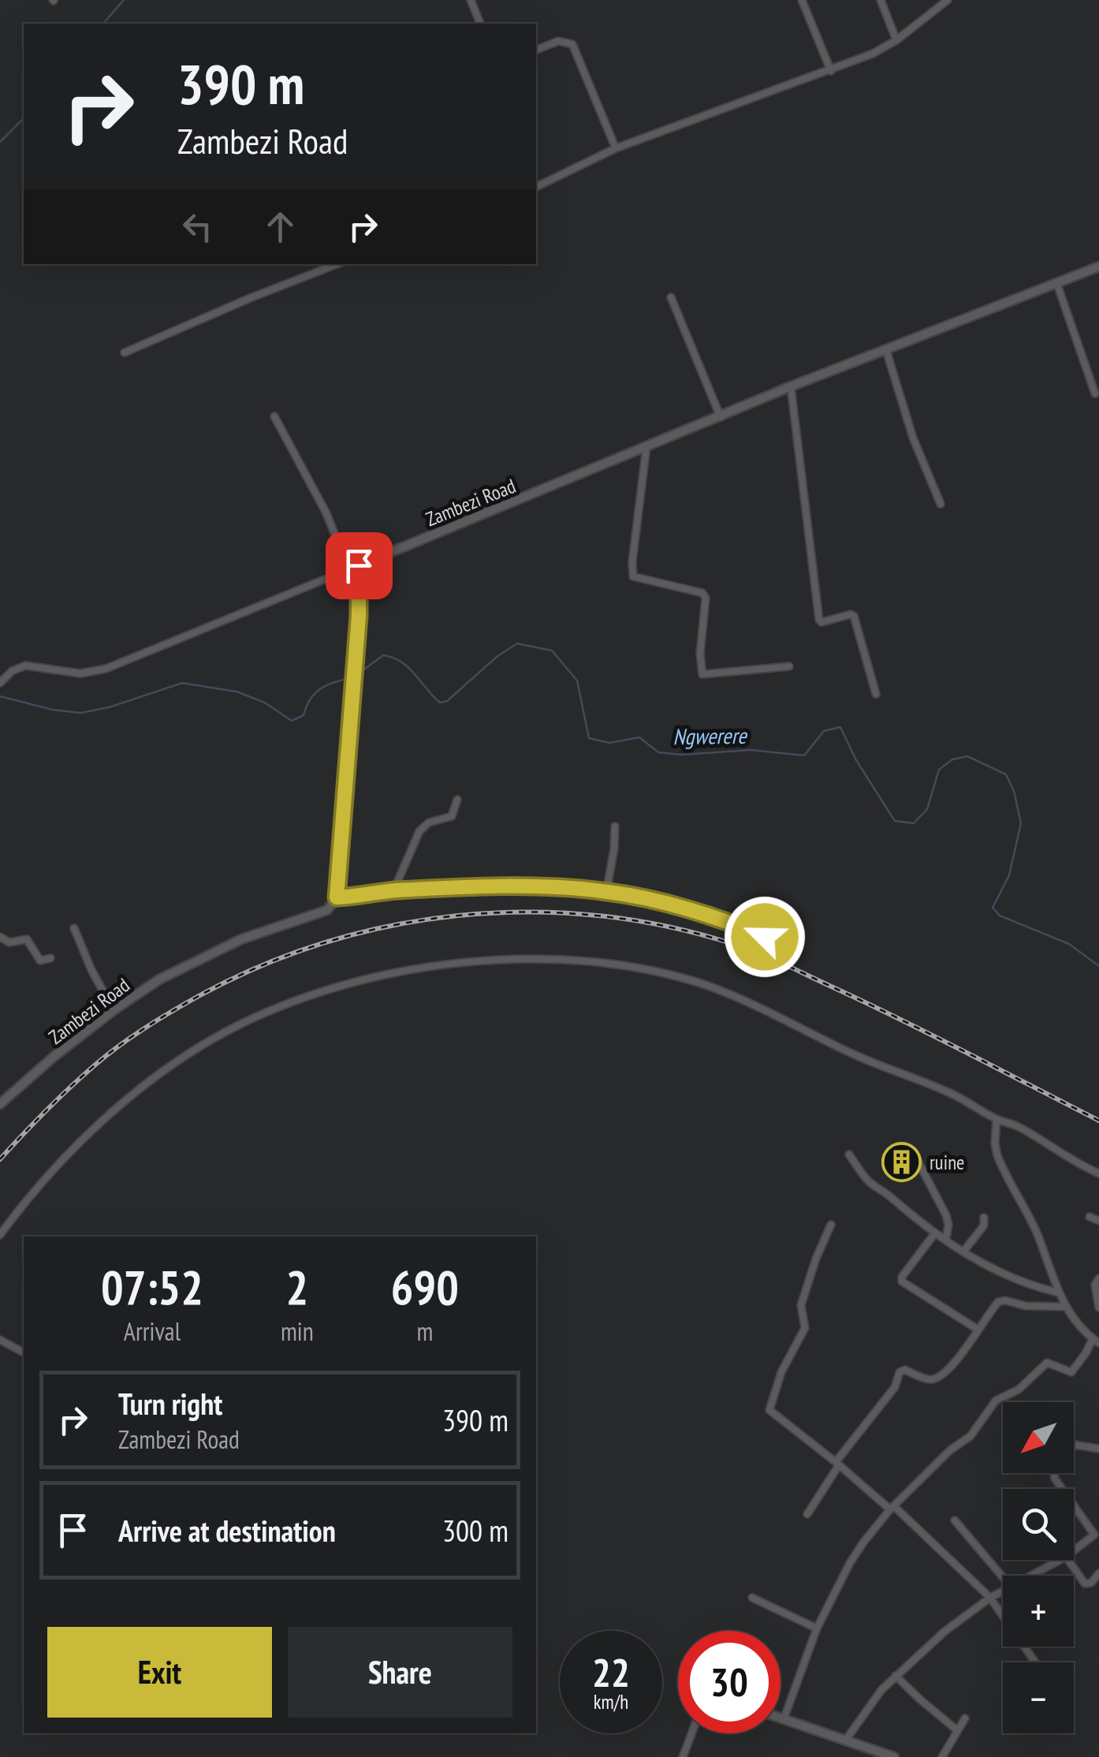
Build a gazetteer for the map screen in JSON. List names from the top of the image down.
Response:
{
  "streets": {
    "main road": ["Zambezi Road"]
  },
  "water": ["Ngwerere"],
  "places": {
    "building": ["ruine"]
  },
  "north": "bottom left",
  "page": {
    "turn": ["390 m", "Zambezi Road"],
    "eta": [
      "07:52",
      "Arrival",
      "2",
      "min",
      "690",
      "m"
    ],
    "list": [
      {
        "name": "Turn right",
        "note": "Zambezi Road",
        "value": "390 m"
      },
      {
        "name": "Arrive at destination",
        "value": "300 m"
      }
    ],
    "map_buttons": ["+", "−"],
    "buttons": ["Exit", "Share"],
    "speed": "22 km/h",
    "limit": "30"
  }
}
